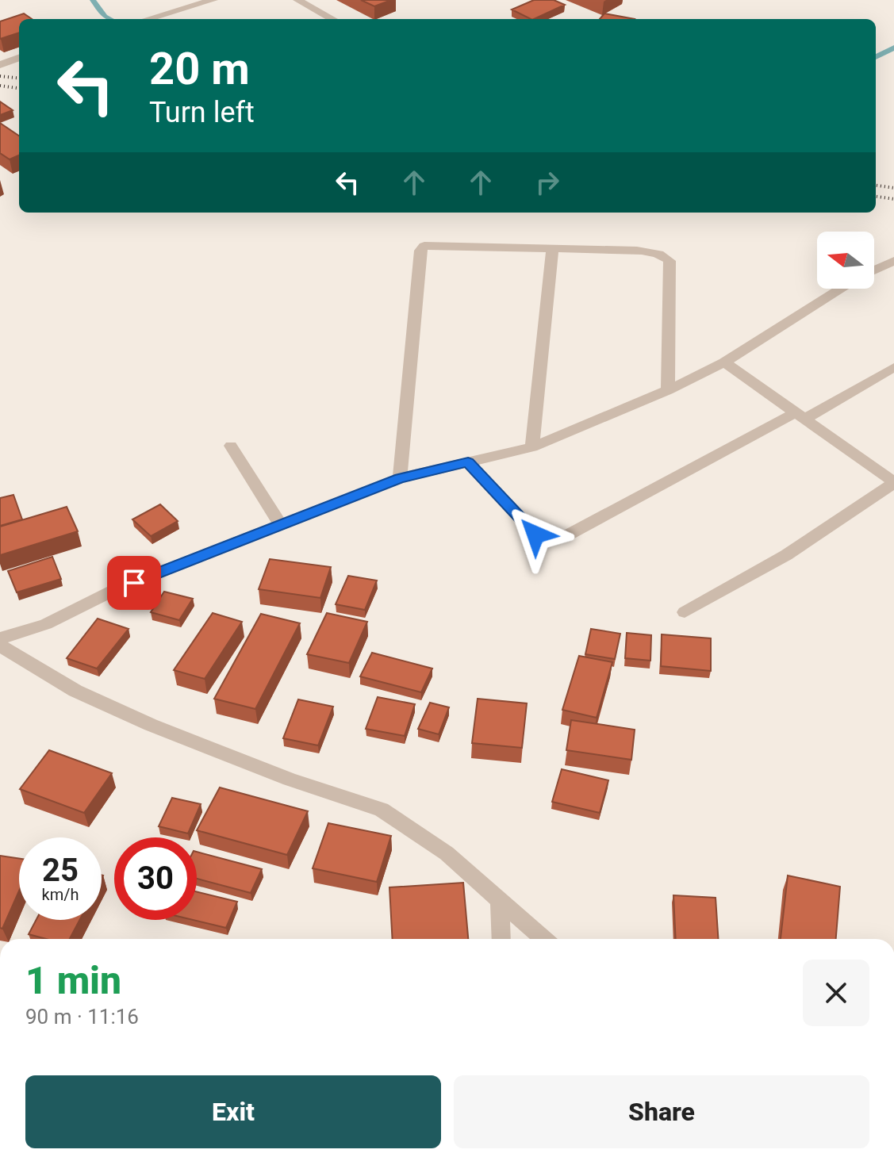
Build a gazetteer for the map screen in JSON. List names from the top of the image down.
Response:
{
  "north": "left",
  "page": {
    "turn": ["20 m", "Turn left"],
    "speed": "25 km/h",
    "limit": "30",
    "heading": ["1 min", "90 m · 11:16"],
    "buttons": ["Exit", "Share"]
  }
}
